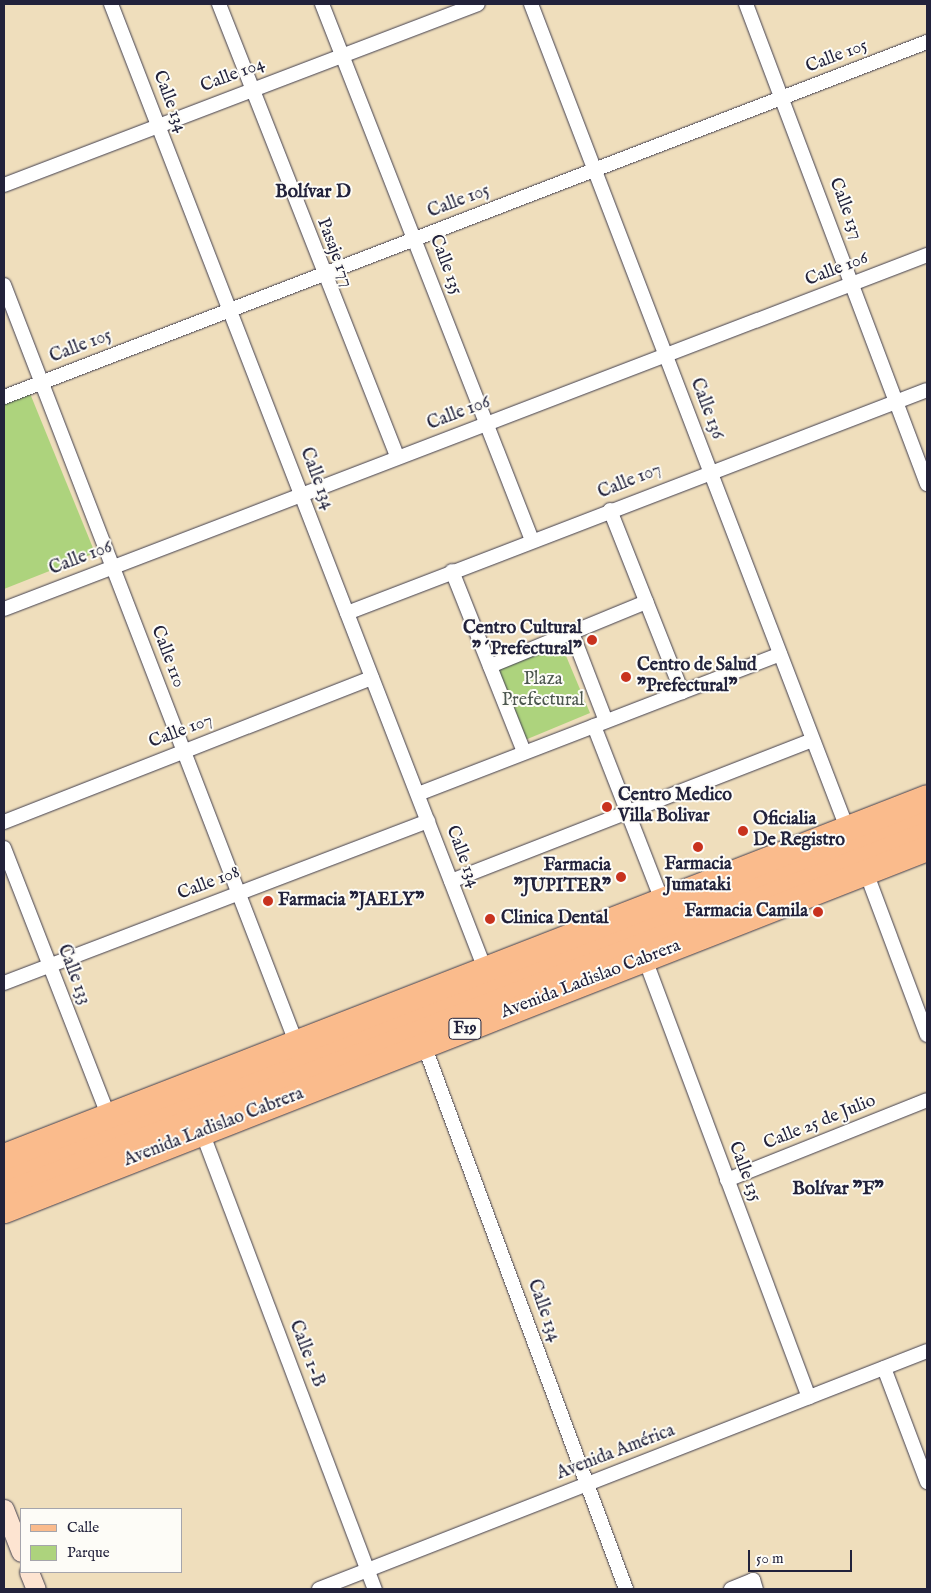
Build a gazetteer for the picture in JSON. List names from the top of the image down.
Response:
{
  "streets": {
    "highway": ["Avenida Ladislao Cabrera", "F19"],
    "street": [
      "Calle 105",
      "Calle 104",
      "Calle 134",
      "Calle 137",
      "Pasaje 177",
      "Calle 135",
      "Calle 106",
      "Calle 136",
      "Calle 107",
      "Calle 110",
      "Calle 108",
      "Calle 133",
      "Calle 25 de Julio",
      "Calle 1-B",
      "Avenida América"
    ]
  },
  "crossings": [
    ["Calle 105", "Calle 134"],
    ["Calle 105", "Calle 137"],
    ["Calle 105", "Pasaje 177"],
    ["Calle 105", "Calle 135"],
    ["Calle 105", "Calle 136"],
    ["Calle 105", "Calle 110"],
    ["Calle 104", "Calle 134"],
    ["Calle 104", "Pasaje 177"],
    ["Calle 104", "Calle 135"],
    ["Calle 134", "Calle 106"],
    ["Calle 134", "Calle 107"],
    ["Calle 134", "Calle 108"],
    ["Calle 134", "Avenida Ladislao Cabrera"],
    ["Calle 134", "Avenida América"],
    ["Calle 137", "Calle 106"],
    ["Calle 137", "Calle 107"],
    ["Pasaje 177", "Calle 106"],
    ["Calle 135", "Calle 106"],
    ["Calle 135", "Calle 107"],
    ["Calle 135", "Avenida Ladislao Cabrera"],
    ["Calle 135", "Calle 25 de Julio"],
    ["Calle 135", "Avenida América"],
    ["Calle 106", "Calle 136"],
    ["Calle 106", "Calle 110"],
    ["Calle 136", "Calle 107"],
    ["Calle 107", "Calle 110"],
    ["Calle 110", "Calle 108"],
    ["Calle 108", "Calle 133"],
    ["Avenida Ladislao Cabrera", "Calle 1-B"],
    ["Calle 1-B", "Avenida América"]
  ],
  "districts": ["Bolívar D", "Bolívar \"F\""],
  "parks": ["Plaza Prefectural"],
  "places": [
    "Centro Cultural \"´Prefectural\"",
    "Centro de Salud \"Prefectural\"",
    "Centro Medico Villa Bolivar",
    "Oficialia De Registro",
    "Farmacia Jumataki",
    "Farmacia \"JUPITER\"",
    "Farmacia \"JAELY\"",
    "Farmacia Camila",
    "Clinica Dental"
  ],
  "legend": ["Calle", "Parque"],
  "scale_bar": "50 m"
}
